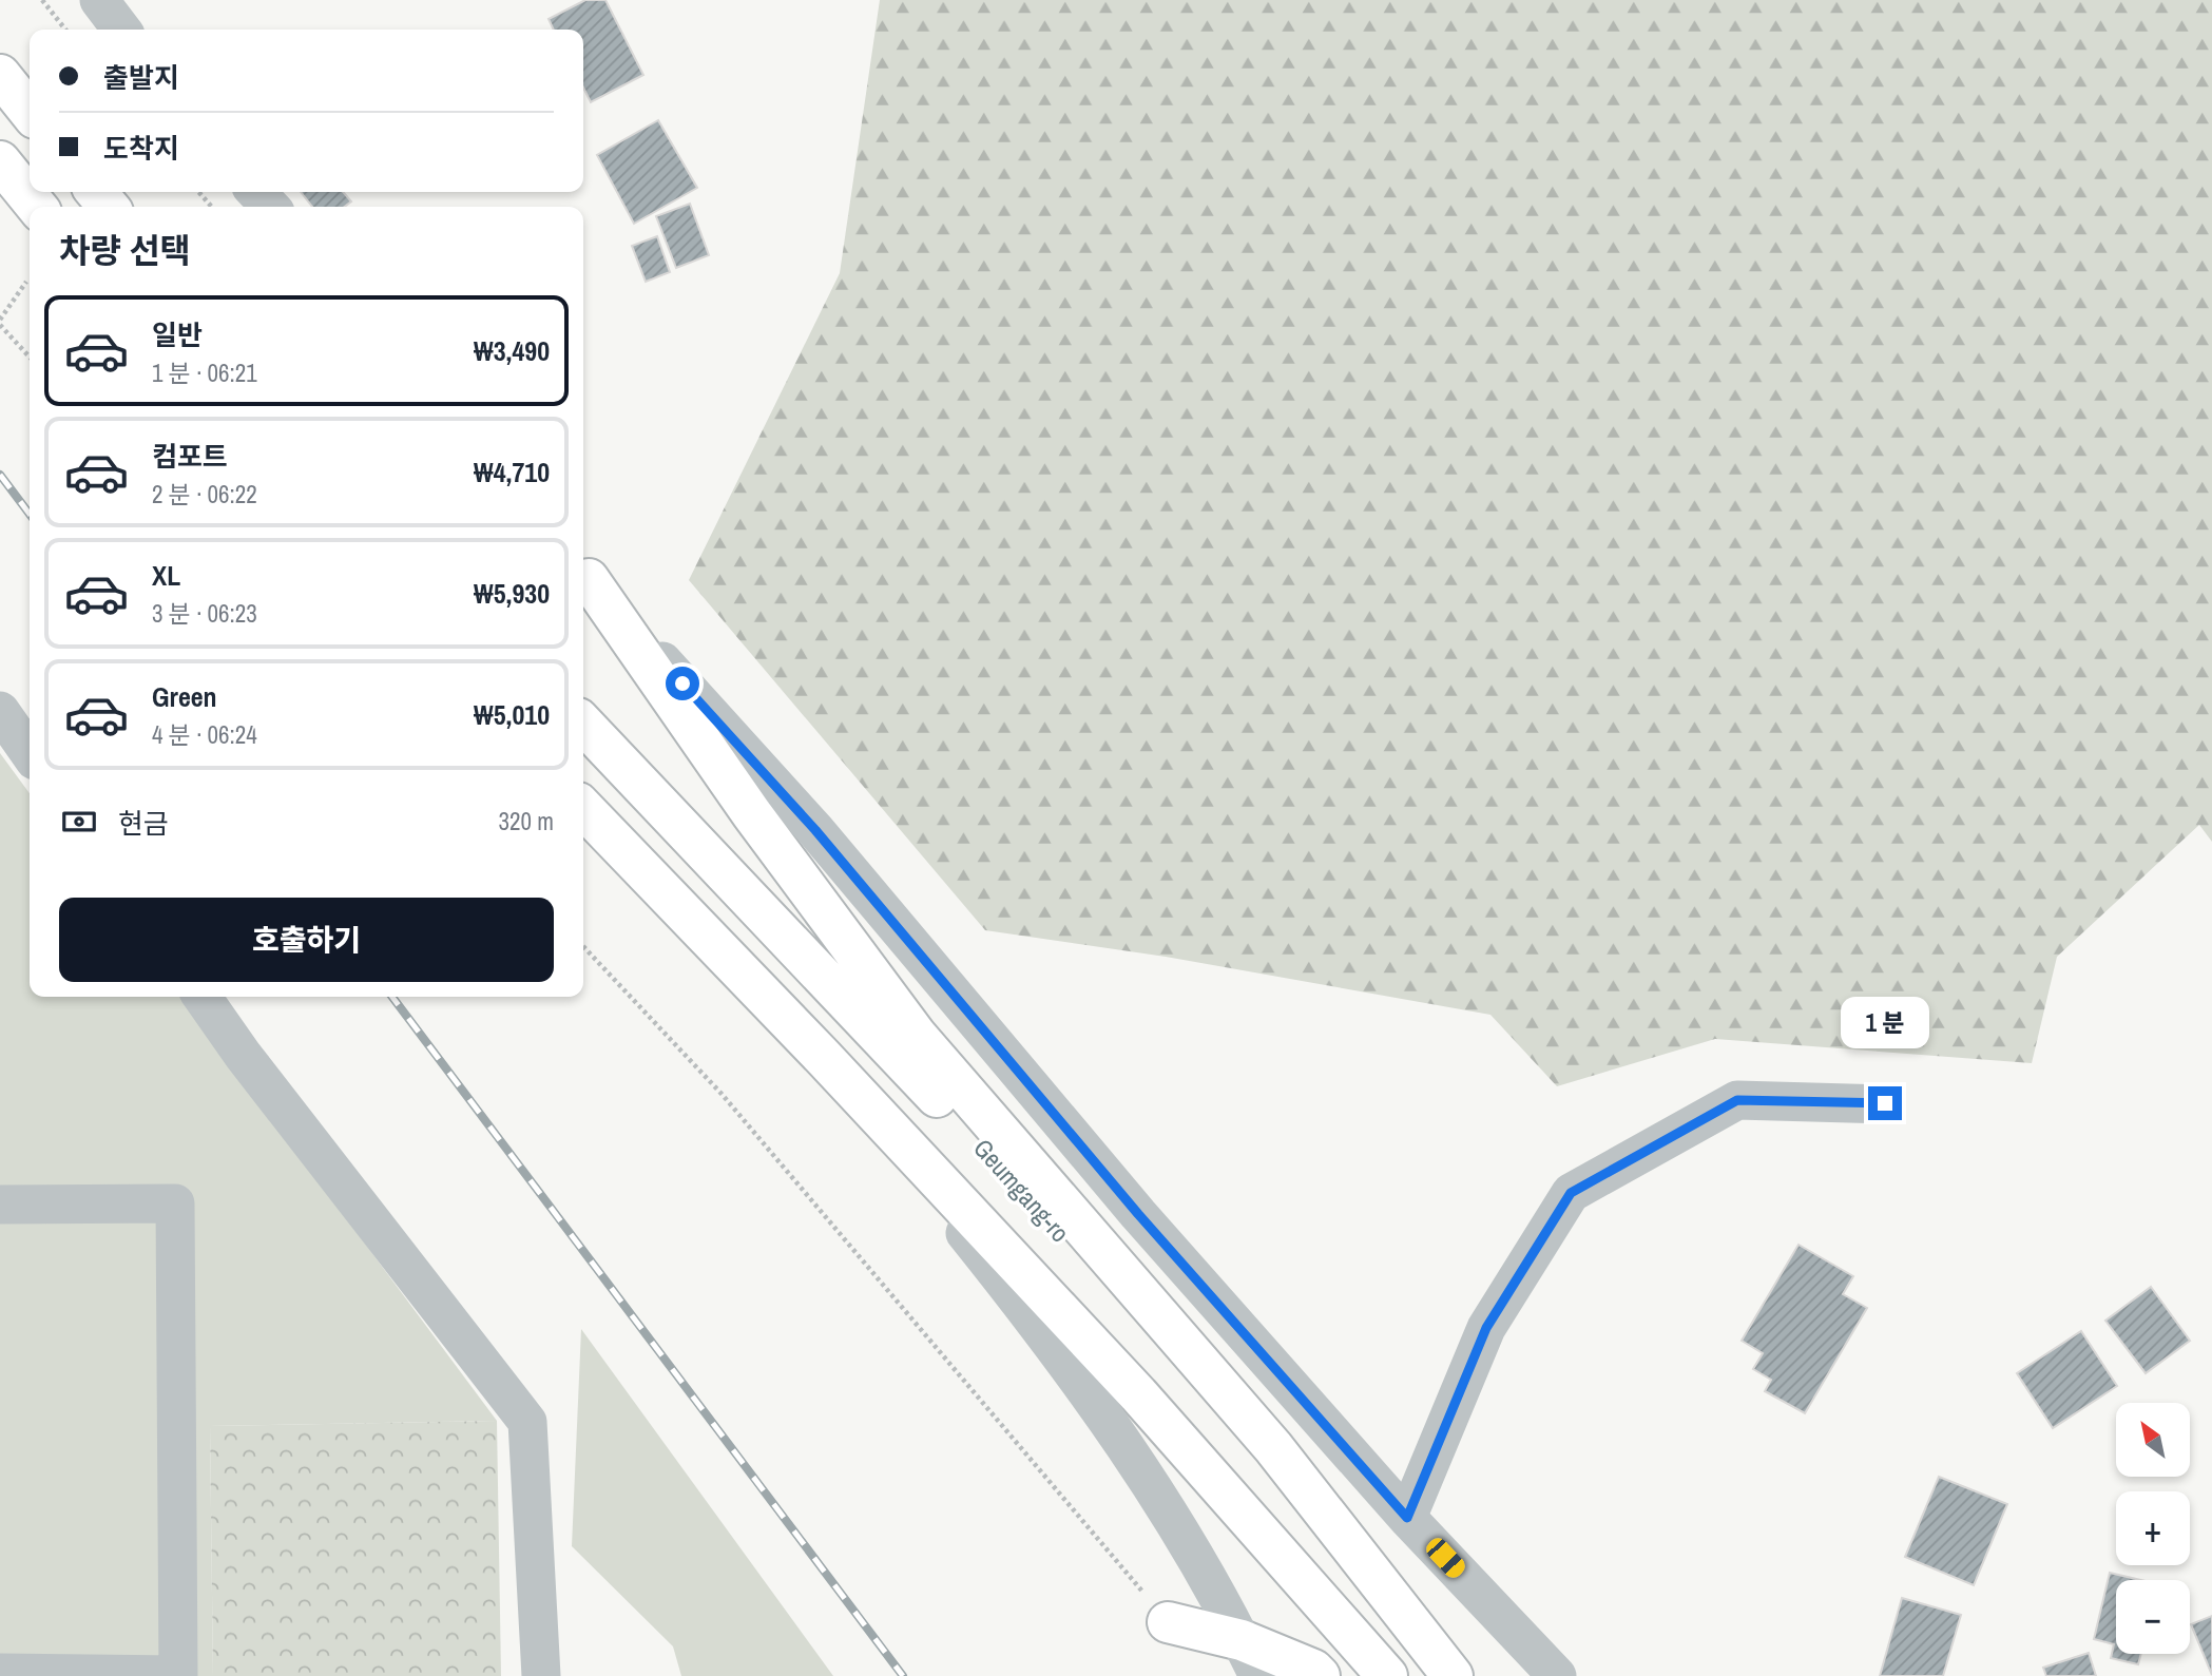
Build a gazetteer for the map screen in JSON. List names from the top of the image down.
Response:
{
  "streets": {
    "highway": ["Geumgang-ro"]
  },
  "north": "top left",
  "page": {
    "banner": ["출발지", "도착지"],
    "heading": "차량 선택",
    "list": [
      {
        "name": "일반",
        "note": "1 분 · 06:21",
        "value": "₩3,490"
      },
      {
        "name": "컴포트",
        "note": "2 분 · 06:22",
        "value": "₩4,710"
      },
      {
        "name": "XL",
        "note": "3 분 · 06:23",
        "value": "₩5,930"
      },
      {
        "name": "Green",
        "note": "4 분 · 06:24",
        "value": "₩5,010"
      }
    ],
    "pay": ["현금", "320 m"],
    "buttons": "호출하기",
    "bubble": "1 분",
    "map_buttons": ["+", "−"]
  }
}
